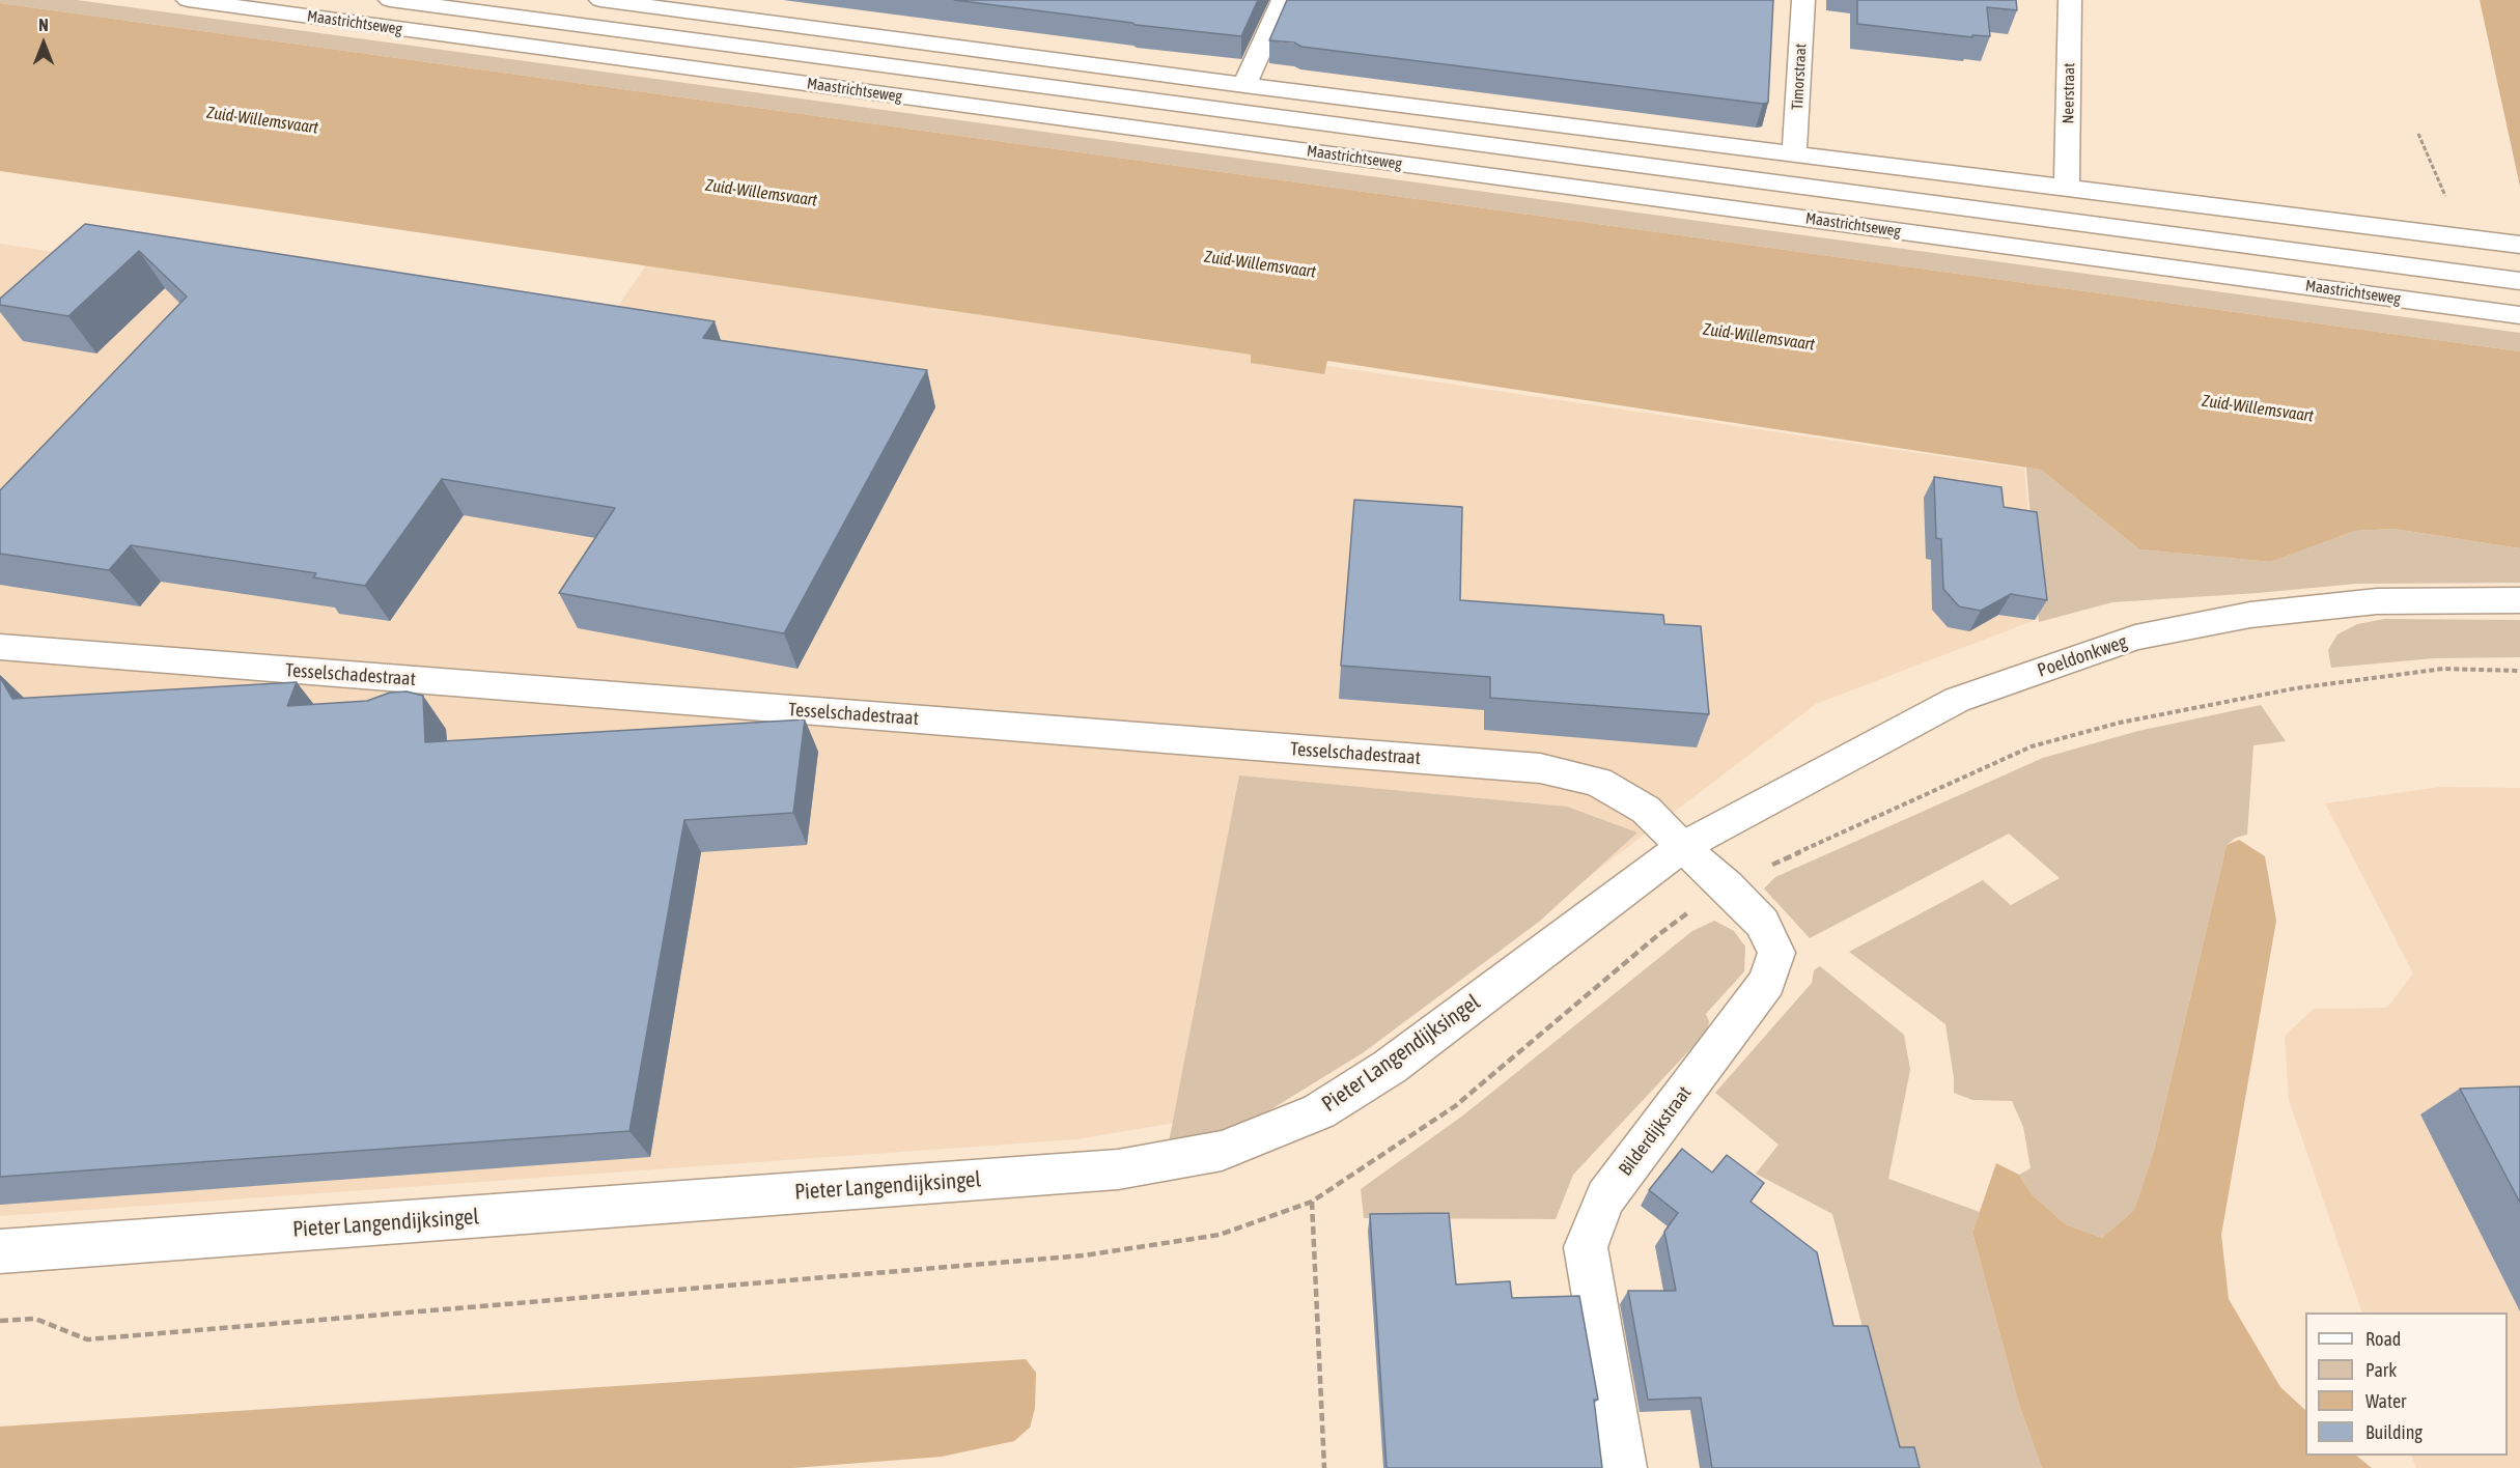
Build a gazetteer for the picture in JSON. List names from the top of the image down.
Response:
{
  "streets": {
    "street": [
      "Maastrichtseweg",
      "Timorstraat",
      "Neerstraat",
      "Poeldonkweg",
      "Tesselschadestraat",
      "Pieter Langendijksingel",
      "Bilderdijkstraat"
    ]
  },
  "crossings": [
    ["Poeldonkweg", "Tesselschadestraat"],
    ["Poeldonkweg", "Pieter Langendijksingel"],
    ["Poeldonkweg", "Bilderdijkstraat"],
    ["Tesselschadestraat", "Pieter Langendijksingel"],
    ["Tesselschadestraat", "Bilderdijkstraat"],
    ["Pieter Langendijksingel", "Bilderdijkstraat"]
  ],
  "water": ["Zuid-Willemsvaart"],
  "legend": [
    "Road",
    "Park",
    "Water",
    "Building"
  ],
  "north": "top"
}
